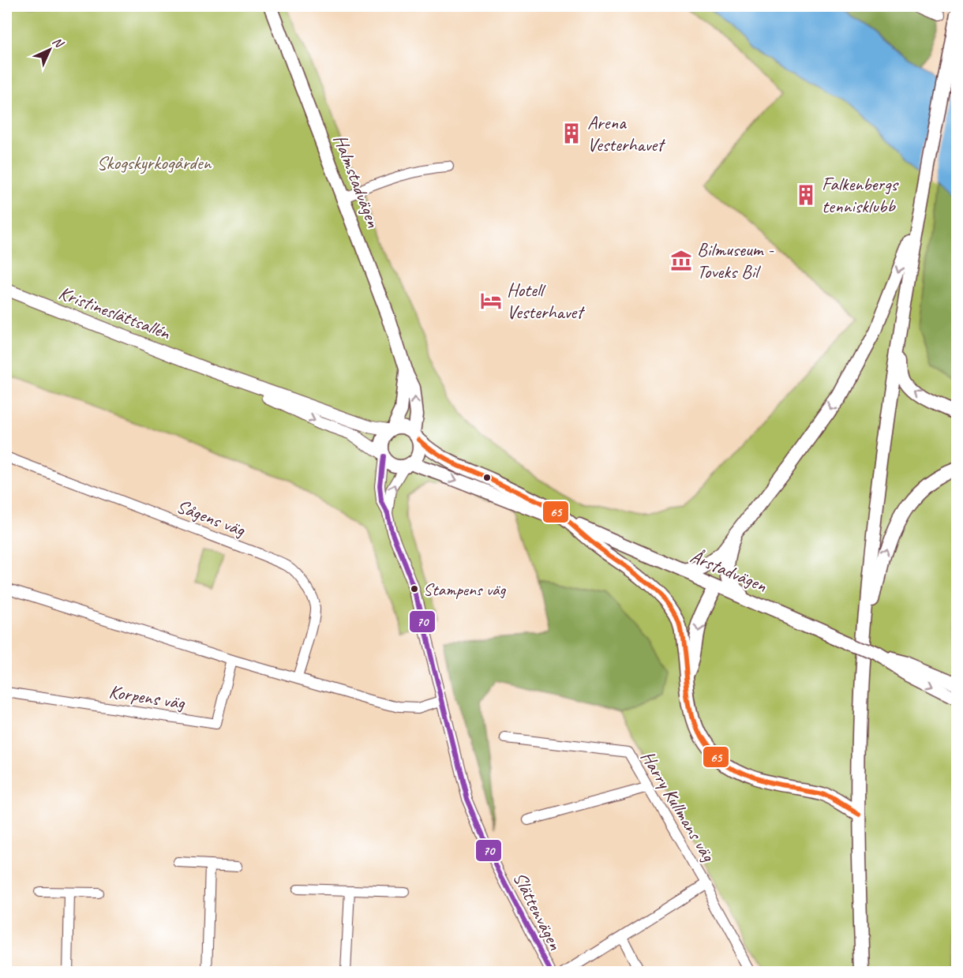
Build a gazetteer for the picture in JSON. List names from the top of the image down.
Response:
{
  "streets": {
    "main road": ["Halmstadvägen", "Årstadvägen"],
    "street": [
      "Kristineslättsallén",
      "Sågens väg",
      "Korpens väg",
      "Harry Kullmans väg",
      "Slättenvägen"
    ]
  },
  "crossings": [
    ["Halmstadvägen", "Kristineslättsallén"],
    ["Halmstadvägen", "Årstadvägen"],
    ["Halmstadvägen", "Slättenvägen"],
    ["Kristineslättsallén", "Årstadvägen"],
    ["Kristineslättsallén", "Slättenvägen"],
    ["Årstadvägen", "Slättenvägen"]
  ],
  "parks": ["Skogskyrkogården"],
  "places": {
    "building": ["Arena Vesterhavet", "Falkenbergs tennisklubb"],
    "museum": ["Bilmuseum - Toveks Bil"],
    "hotel": ["Hotell Vesterhavet"],
    "other": ["Stampens väg"]
  },
  "lines": ["transit line 65", "transit line 70"],
  "north": "top right"
}
